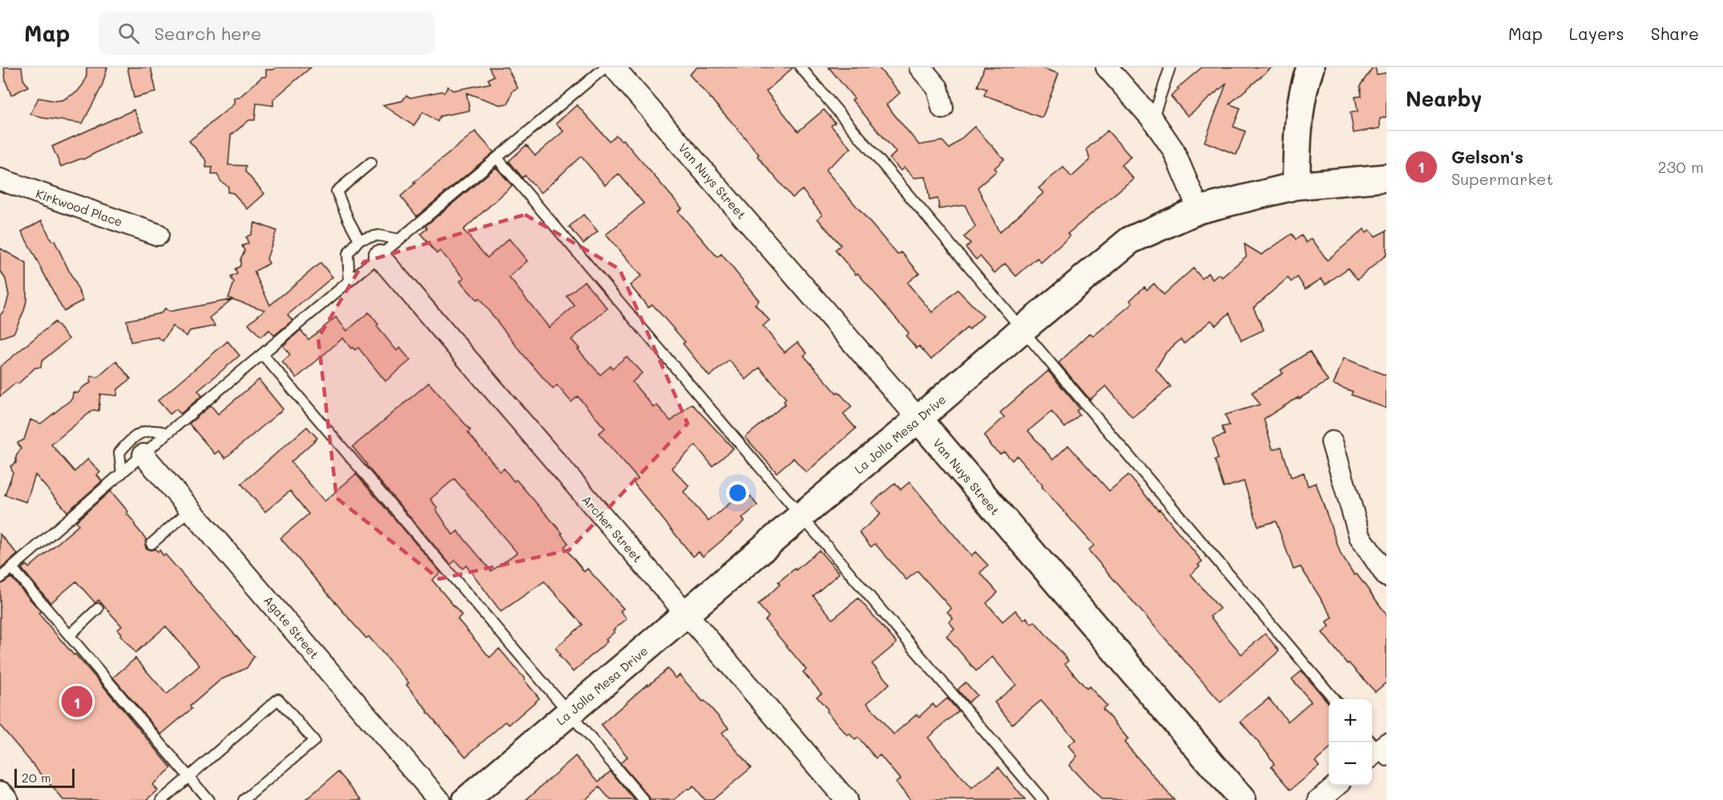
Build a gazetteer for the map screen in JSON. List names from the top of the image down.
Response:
{
  "streets": {
    "street": [
      "Van Nuys Street",
      "Kirkwood Place",
      "La Jolla Mesa Drive",
      "Archer Street",
      "Agate Street"
    ]
  },
  "crossings": [
    ["Van Nuys Street", "La Jolla Mesa Drive"],
    ["La Jolla Mesa Drive", "Archer Street"]
  ],
  "scale_bar": "20 m",
  "page": {
    "header": "Map",
    "search": "Search here",
    "nav": ["Map", "Layers", "Share"],
    "heading": "Nearby",
    "list": [
      {
        "mark": "1",
        "name": "Gelson's",
        "note": "Supermarket",
        "value": "230 m"
      }
    ],
    "pins": "1",
    "map_buttons": ["+", "−"],
    "scale": "20 m"
  }
}
